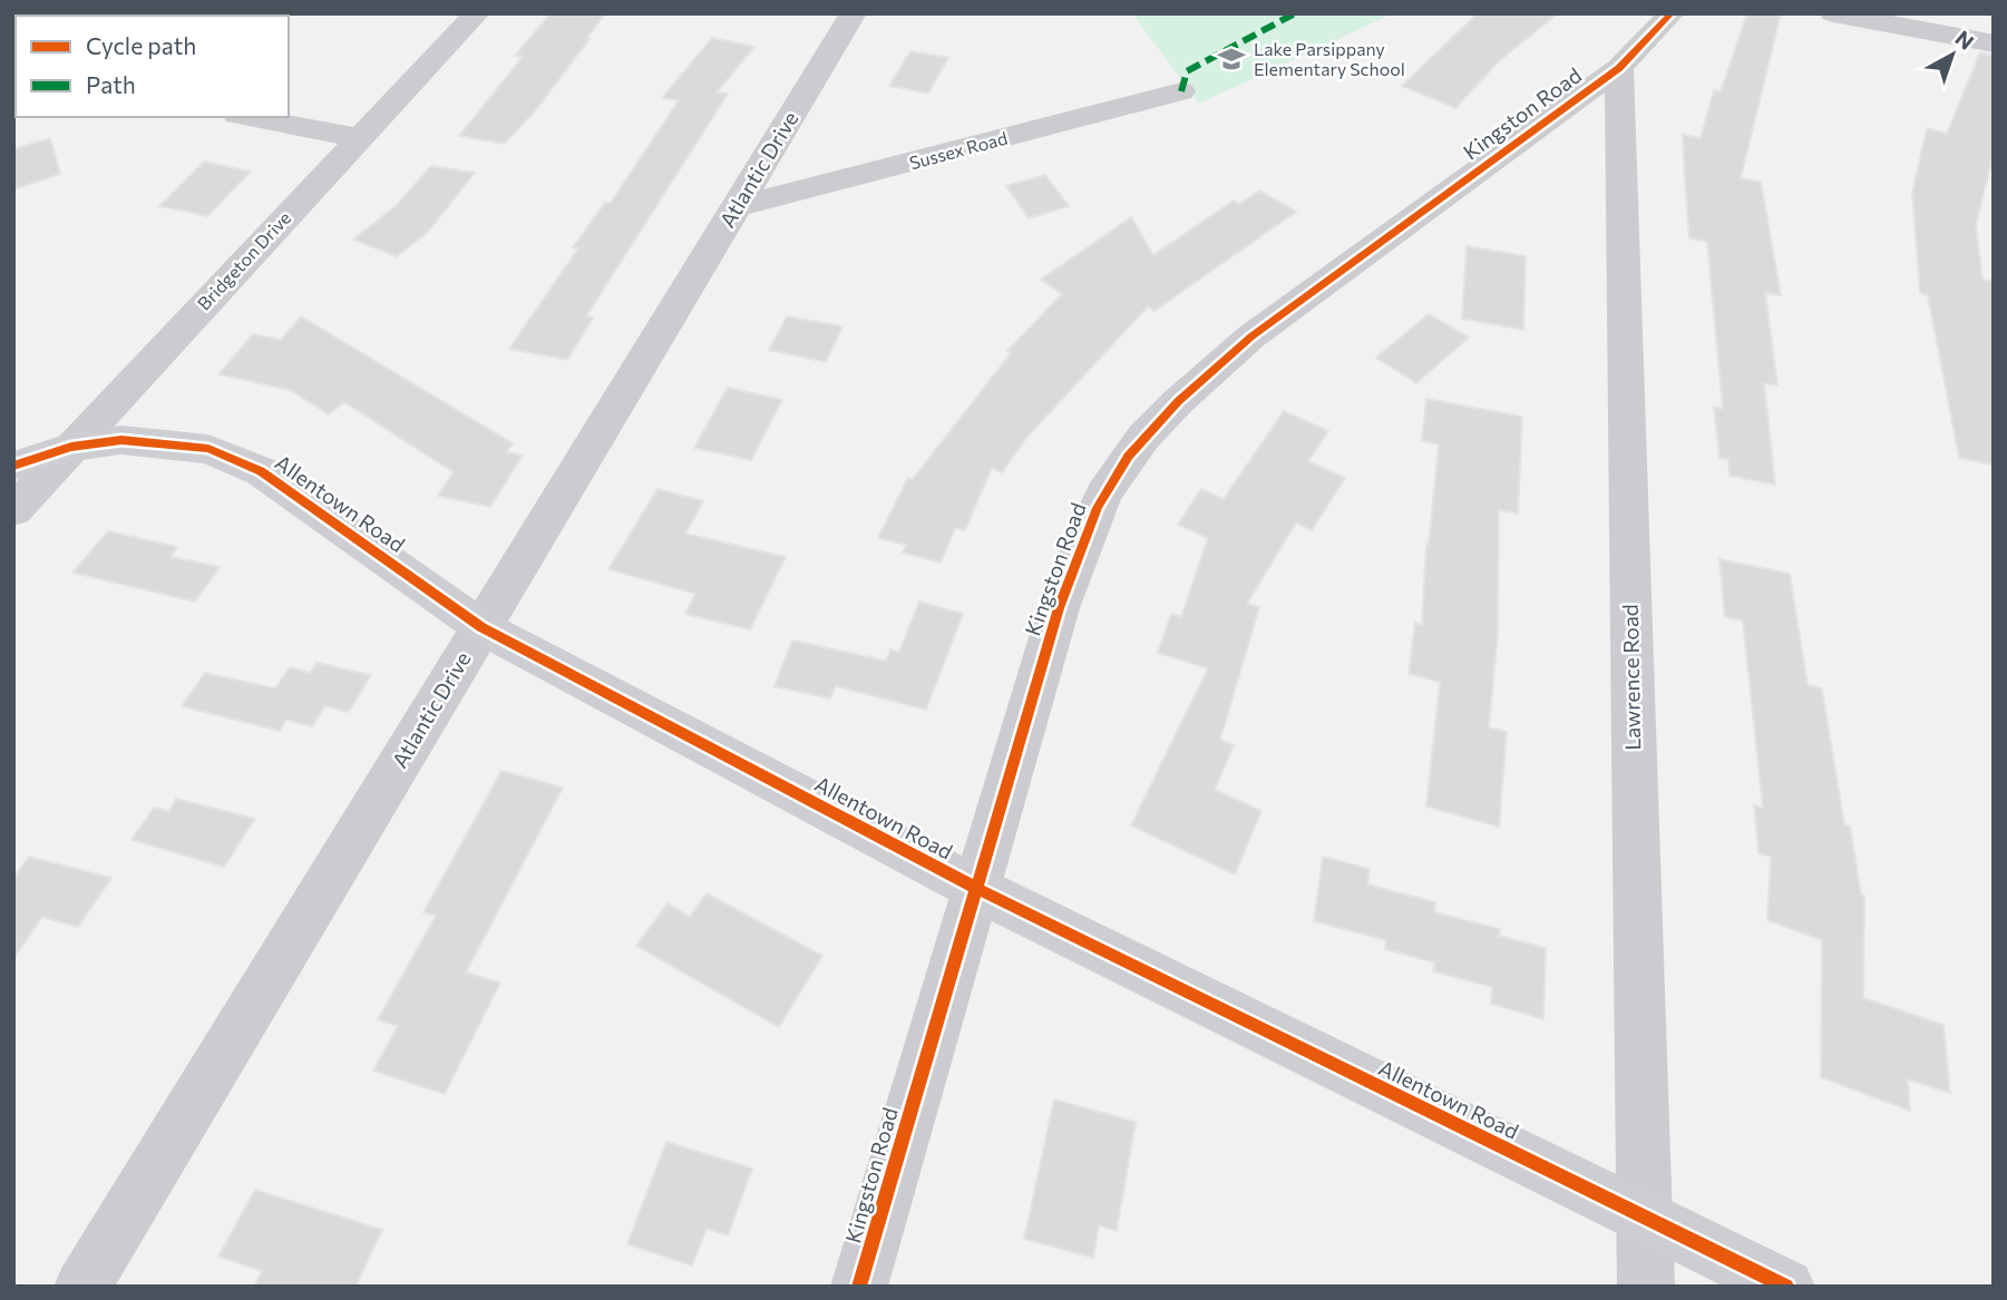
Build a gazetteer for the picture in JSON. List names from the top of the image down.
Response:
{
  "streets": {
    "street": [
      "Kingston Road",
      "Sussex Road",
      "Atlantic Drive",
      "Bridgeton Drive",
      "Allentown Road",
      "Lawrence Road"
    ]
  },
  "crossings": [
    ["Kingston Road", "Allentown Road"],
    ["Kingston Road", "Lawrence Road"],
    ["Sussex Road", "Atlantic Drive"],
    ["Atlantic Drive", "Allentown Road"],
    ["Bridgeton Drive", "Allentown Road"],
    ["Allentown Road", "Lawrence Road"]
  ],
  "places": {
    "school or university": ["Lake Parsippany Elementary School"]
  },
  "legend": ["Cycle path", "Path"],
  "north": "top right"
}
